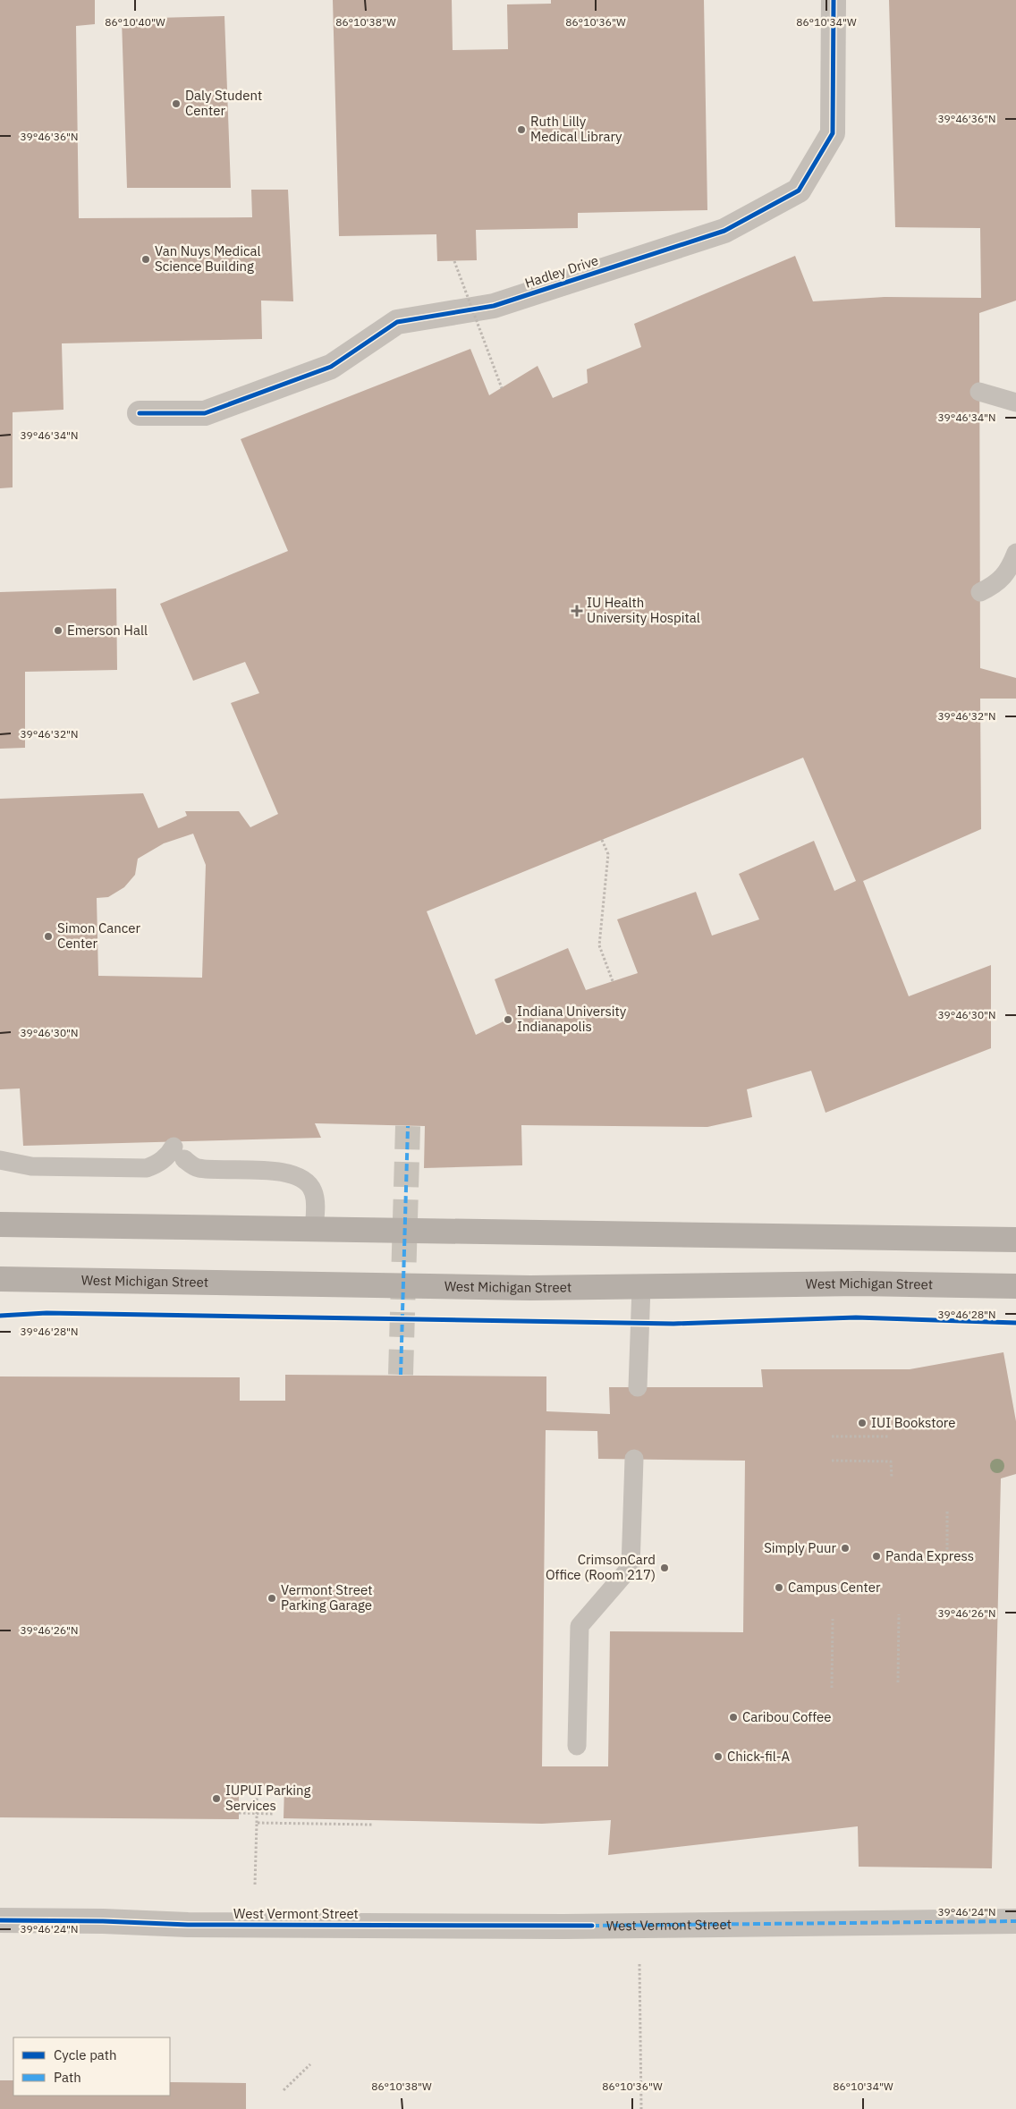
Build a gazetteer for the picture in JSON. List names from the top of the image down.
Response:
{
  "streets": {
    "main road": ["West Michigan Street"],
    "street": ["Hadley Drive", "West Vermont Street"]
  },
  "places": {
    "other": [
      "Daly Student Center",
      "Ruth Lilly Medical Library",
      "Van Nuys Medical Science Building",
      "Emerson Hall",
      "Simon Cancer Center",
      "Indiana University Indianapolis",
      "IUI Bookstore",
      "Simply Puur",
      "Panda Express",
      "CrimsonCard Office (Room 217)",
      "Campus Center",
      "Vermont Street Parking Garage",
      "Caribou Coffee",
      "Chick-fil-A",
      "IUPUI Parking Services"
    ],
    "health": ["IU Health University Hospital"]
  },
  "legend": ["Cycle path", "Path"],
  "coordinates": [
    "86°10'40\"W",
    "86°10'38\"W",
    "86°10'36\"W",
    "86°10'34\"W",
    "39°46'36\"N",
    "39°46'34\"N",
    "39°46'32\"N",
    "39°46'30\"N",
    "39°46'28\"N",
    "39°46'26\"N",
    "39°46'24\"N"
  ]
}
